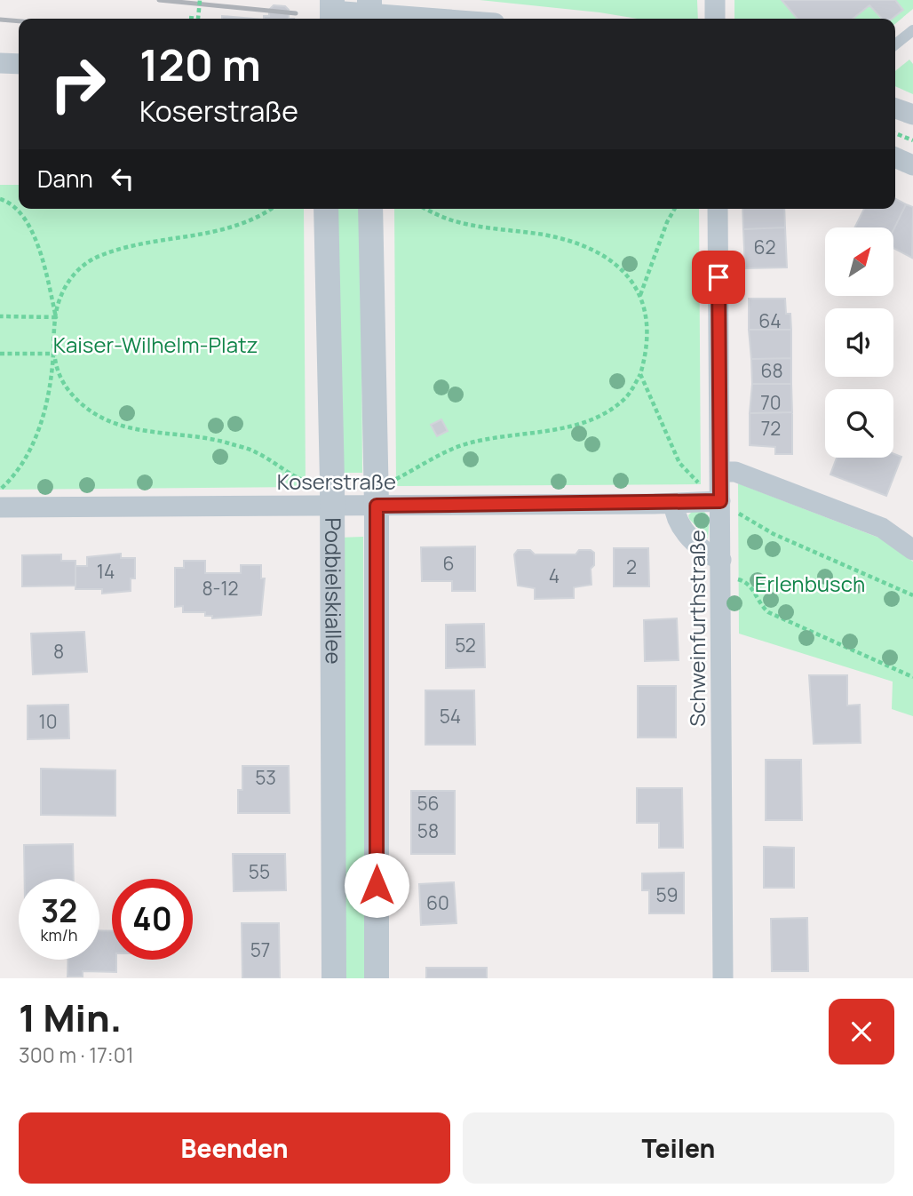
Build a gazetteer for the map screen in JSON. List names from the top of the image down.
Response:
{
  "streets": {
    "street": ["Koserstraße", "Podbielskiallee", "Schweinfurthstraße"]
  },
  "crossings": [
    ["Koserstraße", "Podbielskiallee"],
    ["Koserstraße", "Schweinfurthstraße"]
  ],
  "parks": ["Kaiser-Wilhelm-Platz", "Erlenbusch"],
  "house_numbers": [
    "62",
    "64",
    "68",
    "70",
    "72",
    "6",
    "2",
    "14",
    "4",
    "8-12",
    "52",
    "8",
    "54",
    "10",
    "53",
    "56",
    "58",
    "55",
    "59",
    "60",
    "57"
  ],
  "north": "top right",
  "page": {
    "turn": ["120 m", "Koserstraße"],
    "then": "Dann",
    "speed": "32 km/h",
    "limit": "40",
    "heading": ["1 Min.", "300 m · 17:01"],
    "buttons": ["Beenden", "Teilen"]
  }
}
